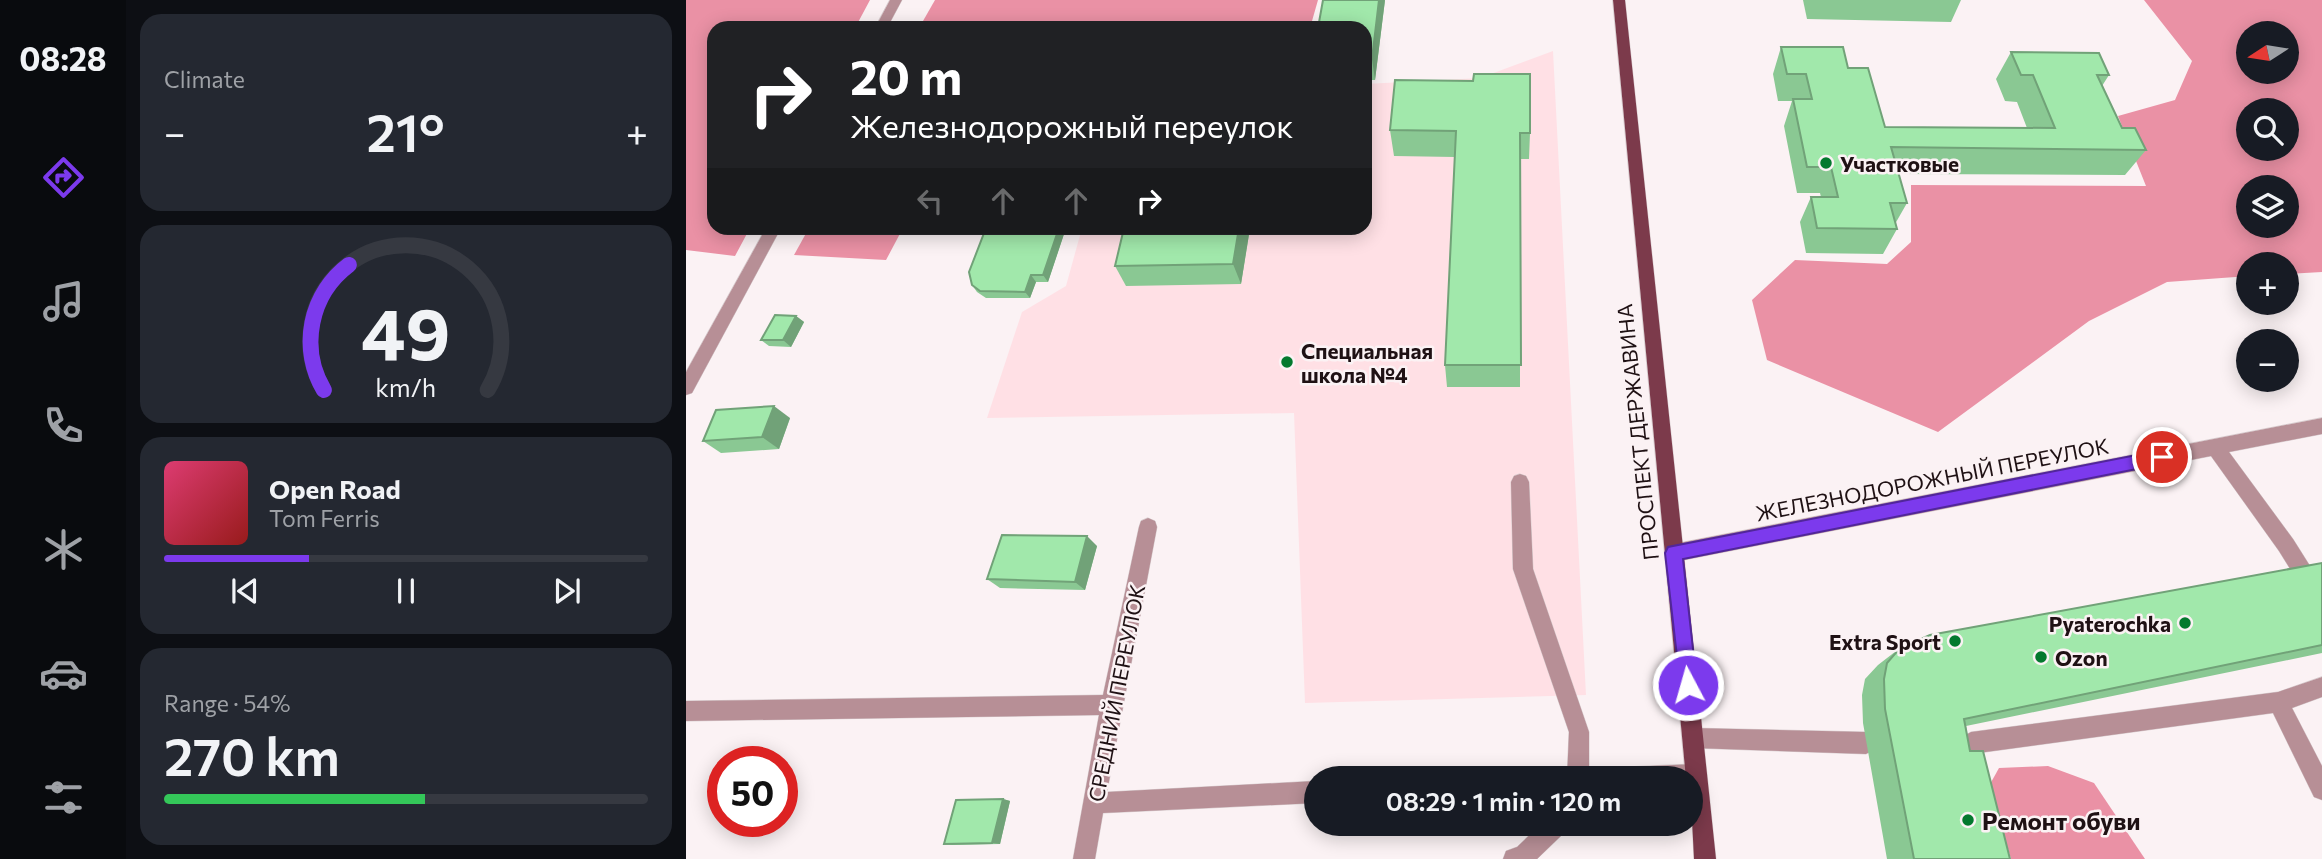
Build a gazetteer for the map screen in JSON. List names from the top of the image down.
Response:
{
  "streets": {
    "main road": ["ПРОСПЕКТ ДЕРЖАВИНА"],
    "street": ["ЖЕЛЕЗНОДОРОЖНЫЙ ПЕРЕУЛОК", "СРЕДНИЙ ПЕРЕУЛОК"]
  },
  "crossings": [
    ["ПРОСПЕКТ ДЕРЖАВИНА", "ЖЕЛЕЗНОДОРОЖНЫЙ ПЕРЕУЛОК"]
  ],
  "places": [
    "Участковые",
    "Специальная школа №4",
    "Pyaterochka",
    "Extra Sport",
    "Ozon",
    "Ремонт обуви"
  ],
  "north": "left",
  "page": {
    "tabs": "08:28",
    "tile": [
      "Climate",
      ["Range · 54%", "270 km"]
    ],
    "map_buttons": ["+", "−"],
    "turn": ["20 m", "Железнодорожный переулок"],
    "heat": ["−", "21°", "+"],
    "song": ["Open Road", "Tom Ferris"],
    "limit": "50",
    "trip": "08:29 · 1 min · 120 m",
    "gauge": ["49", "km/h"]
  }
}
